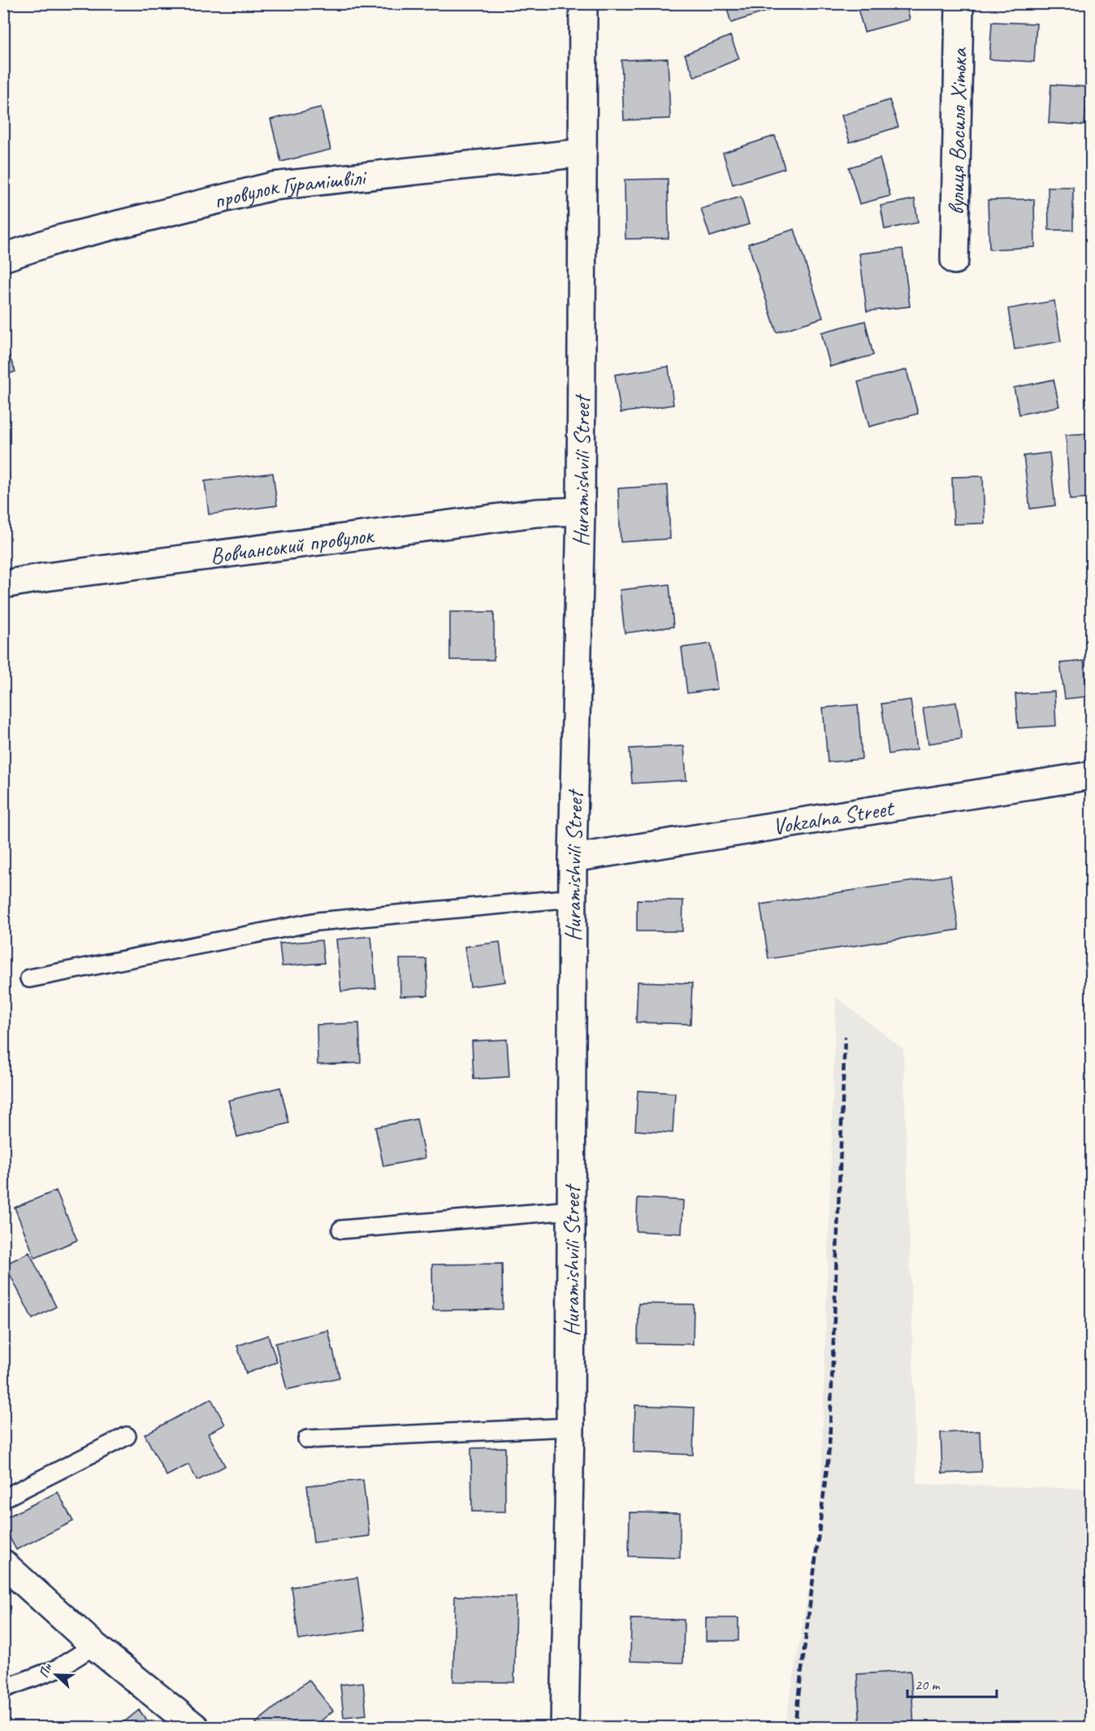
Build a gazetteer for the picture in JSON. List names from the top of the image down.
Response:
{
  "streets": {
    "street": [
      "вулиця Василя Хітька",
      "провулок Гурамішвілі",
      "Huramishvili Street",
      "Вовчанський провулок",
      "Vokzalna Street"
    ]
  },
  "crossings": [
    ["провулок Гурамішвілі", "Huramishvili Street"],
    ["Huramishvili Street", "Вовчанський провулок"],
    ["Huramishvili Street", "Vokzalna Street"]
  ],
  "scale_bar": "20 m",
  "north": "left"
}
